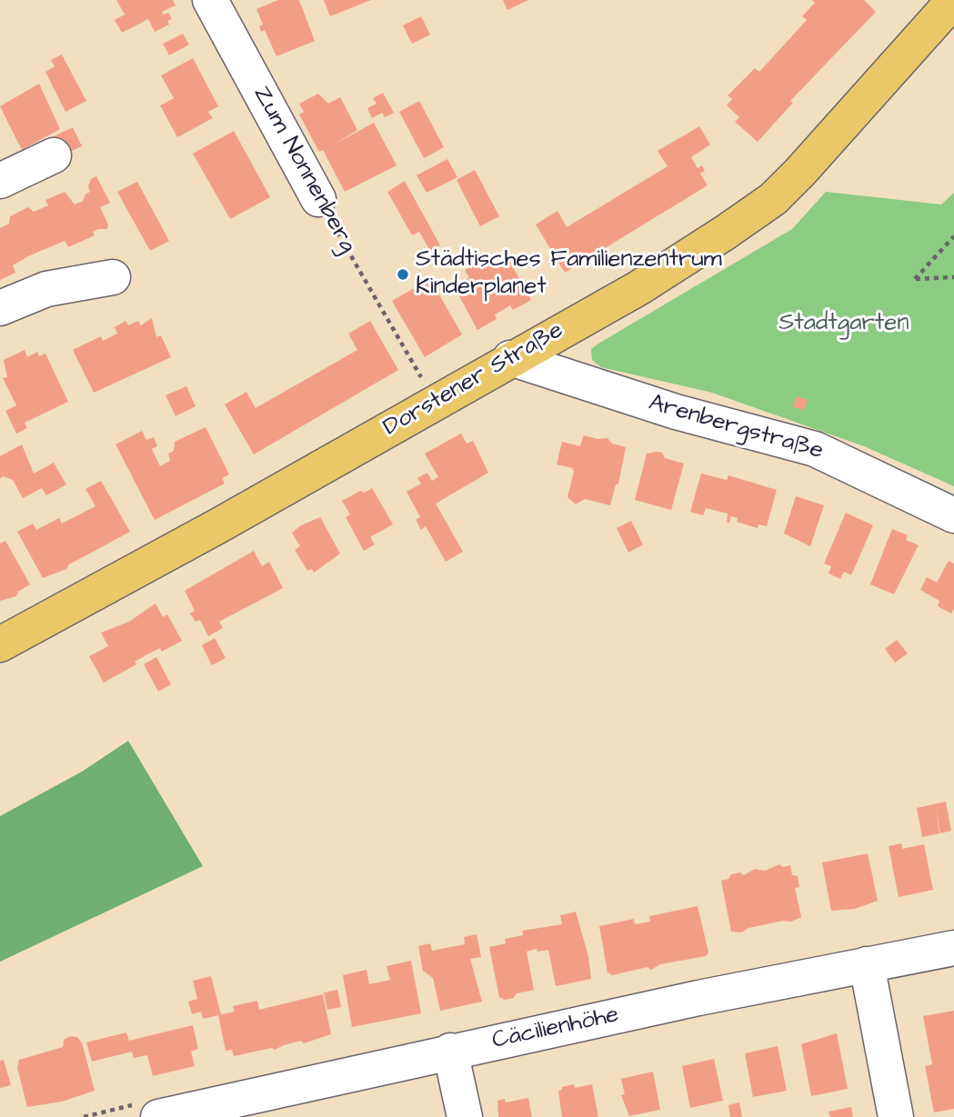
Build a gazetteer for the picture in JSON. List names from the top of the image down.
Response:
{
  "streets": {
    "main road": ["Dorstener Straße"],
    "street": ["Zum Nonnenberg", "Arenbergstraße", "Cäcilienhöhe"]
  },
  "crossings": [
    ["Dorstener Straße", "Arenbergstraße"]
  ],
  "parks": ["Stadtgarten"],
  "places": ["Städtisches Familienzentrum Kinderplanet"]
}
